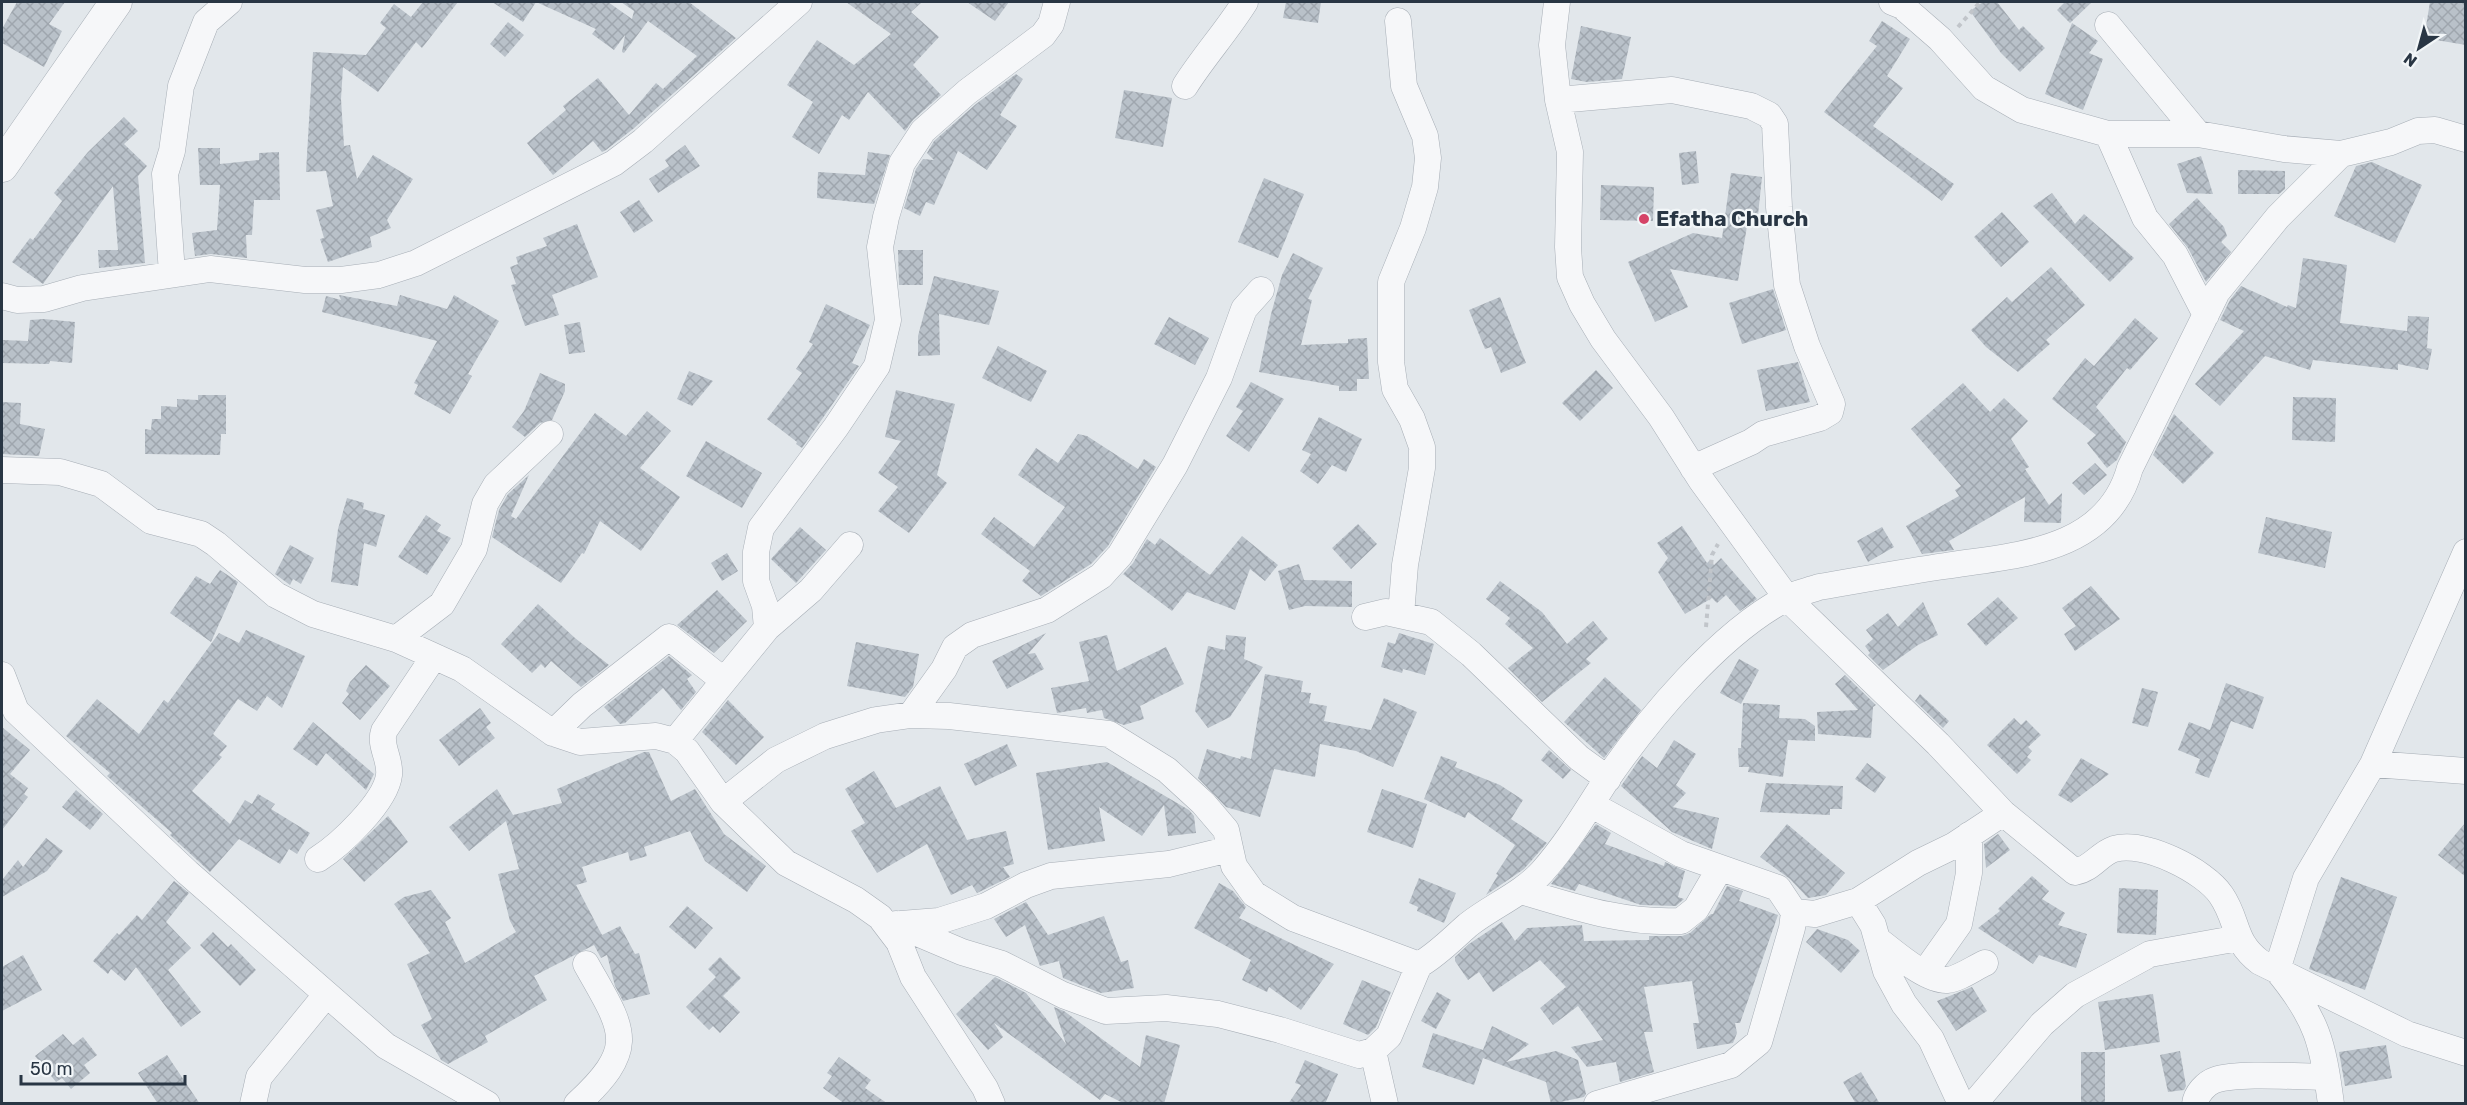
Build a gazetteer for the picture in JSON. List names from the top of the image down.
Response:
{
  "places": ["Efatha Church"],
  "scale_bar": "50 m",
  "north": "bottom left"
}
